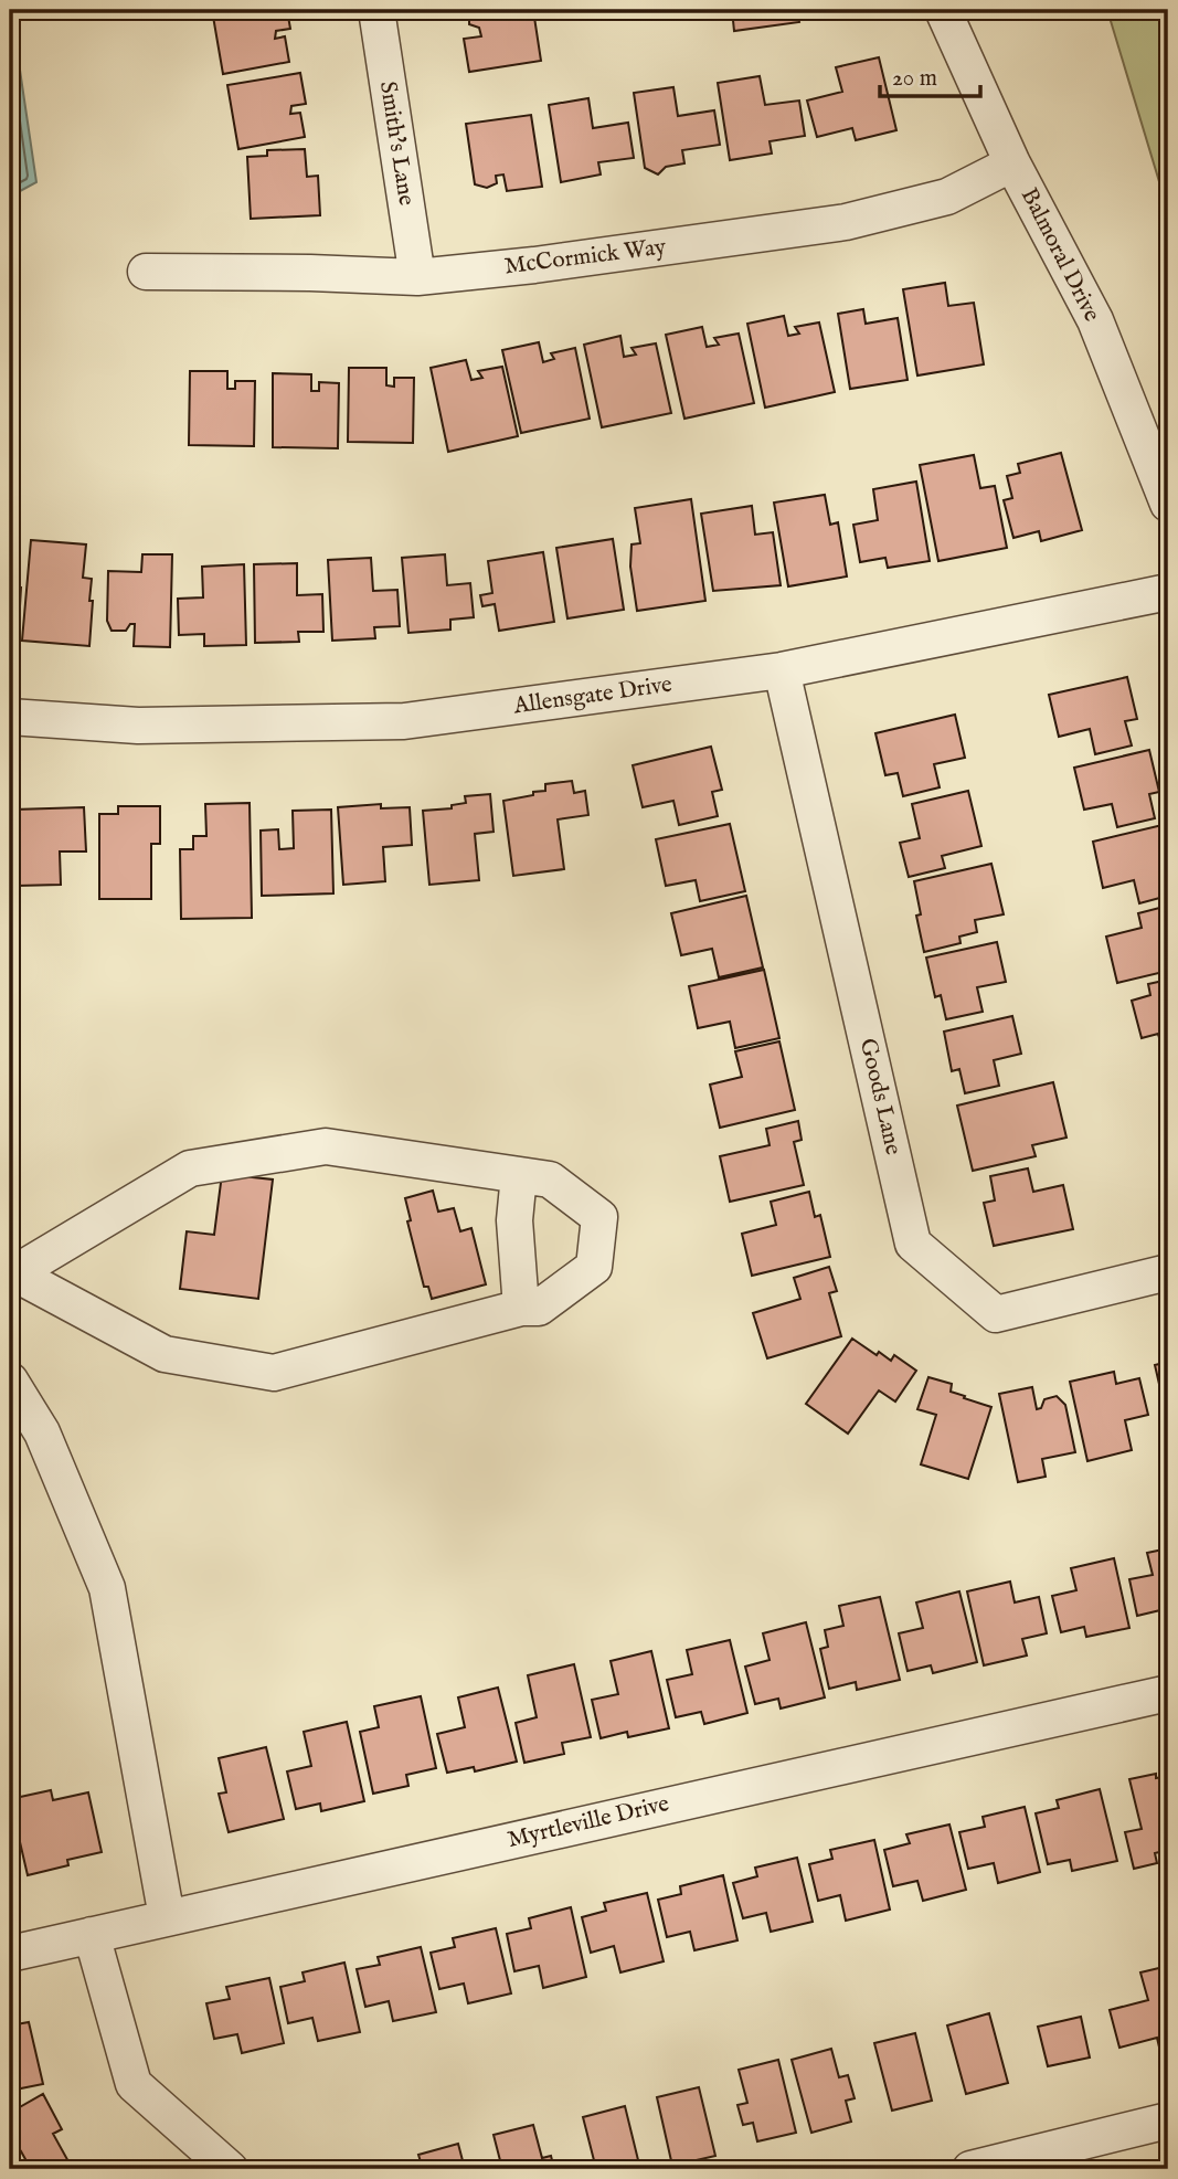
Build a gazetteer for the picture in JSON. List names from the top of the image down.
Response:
{
  "streets": {
    "street": [
      "Smith's Lane",
      "Balmoral Drive",
      "McCormick Way",
      "Allensgate Drive",
      "Goods Lane",
      "Myrtleville Drive"
    ]
  },
  "crossings": [
    ["Smith's Lane", "McCormick Way"],
    ["Balmoral Drive", "McCormick Way"],
    ["Allensgate Drive", "Goods Lane"]
  ],
  "scale_bar": "20 m"
}
